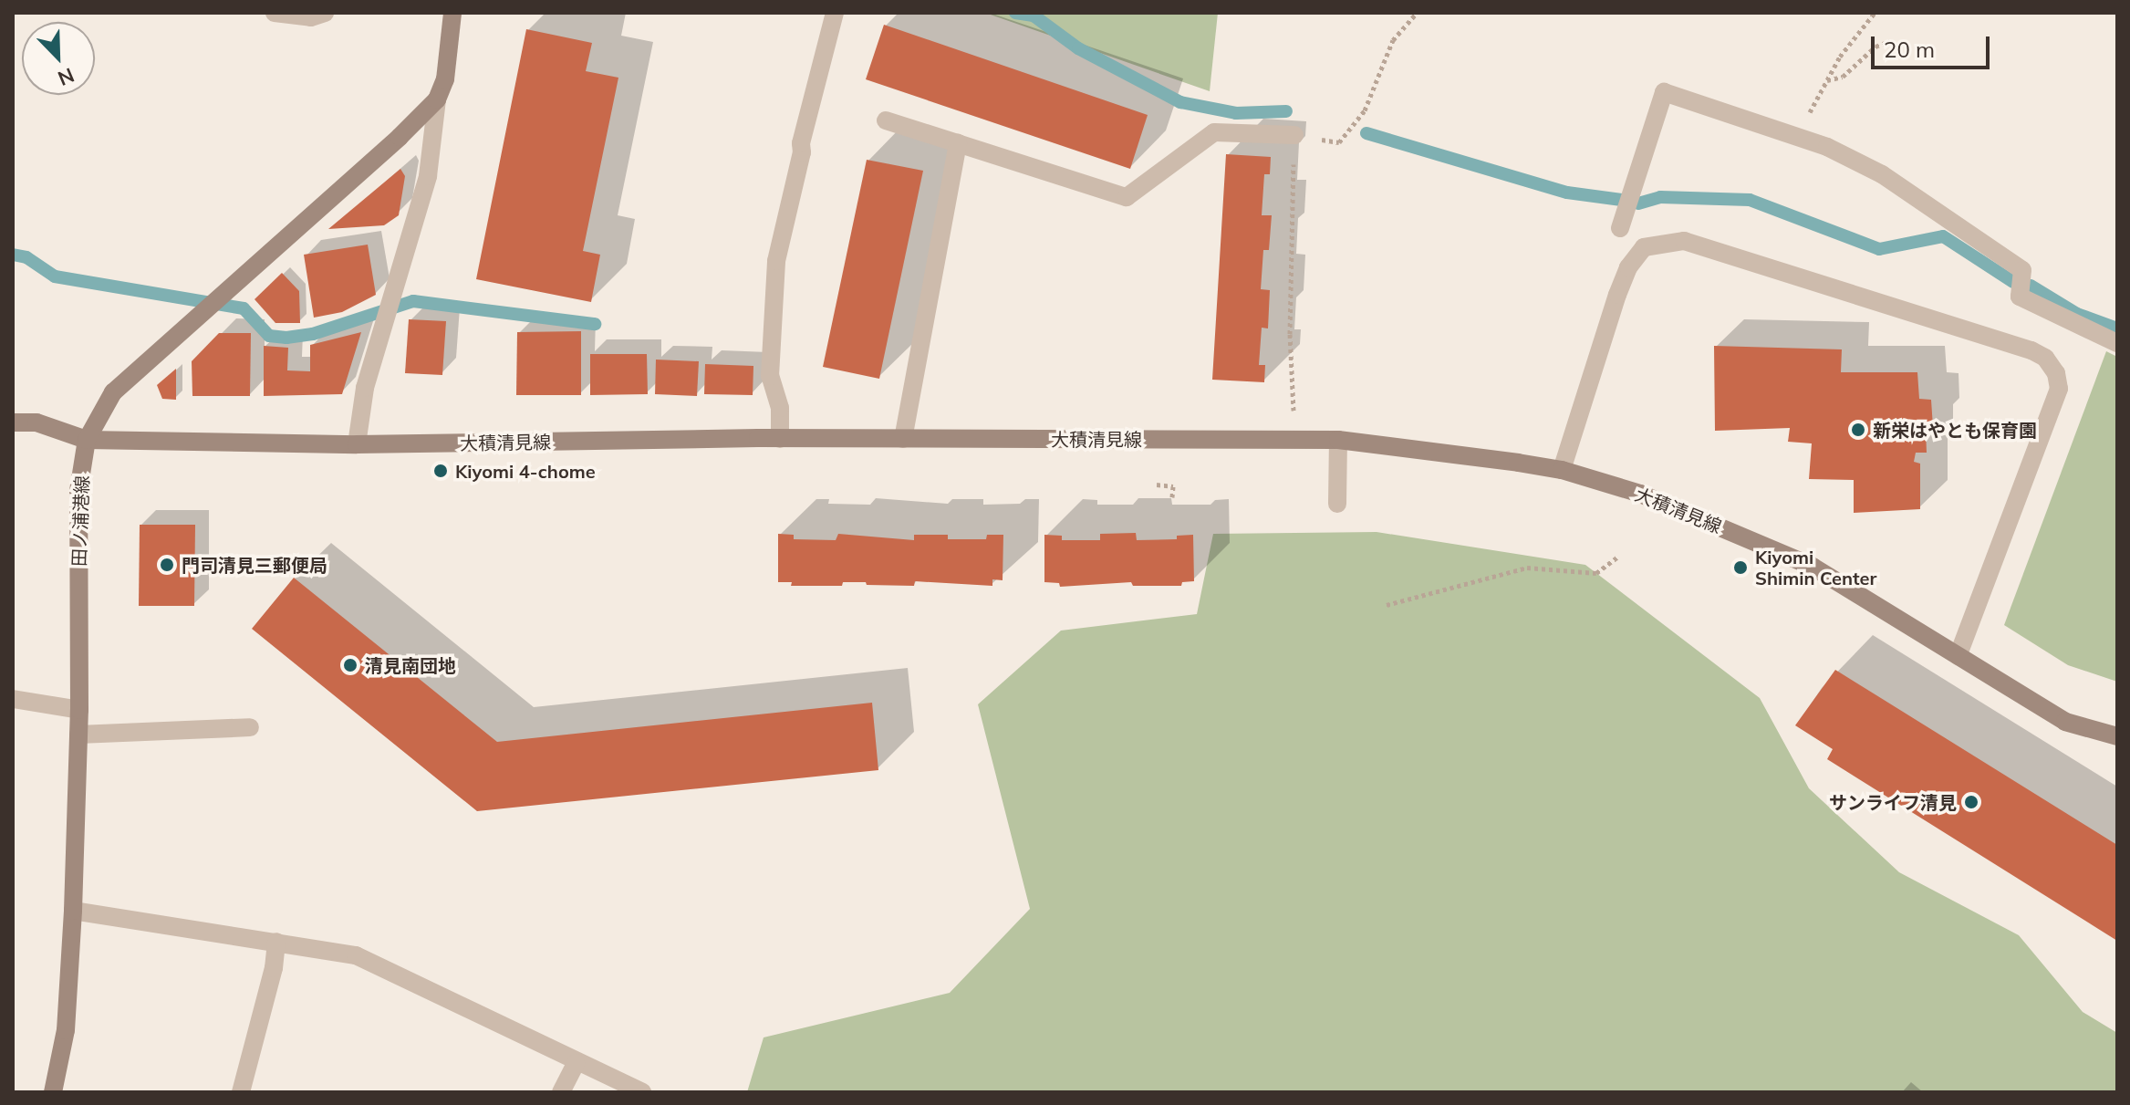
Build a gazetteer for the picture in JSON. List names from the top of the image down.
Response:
{
  "streets": {
    "main road": ["大積清見線", "田ノ浦港線"]
  },
  "crossings": [
    ["大積清見線", "田ノ浦港線"]
  ],
  "places": [
    "新栄はやとも保育園",
    "Kiyomi 4-chome",
    "門司清見三郵便局",
    "Kiyomi Shimin Center",
    "清見南団地",
    "サンライフ清見"
  ],
  "scale_bar": "20 m",
  "north": "bottom right"
}
